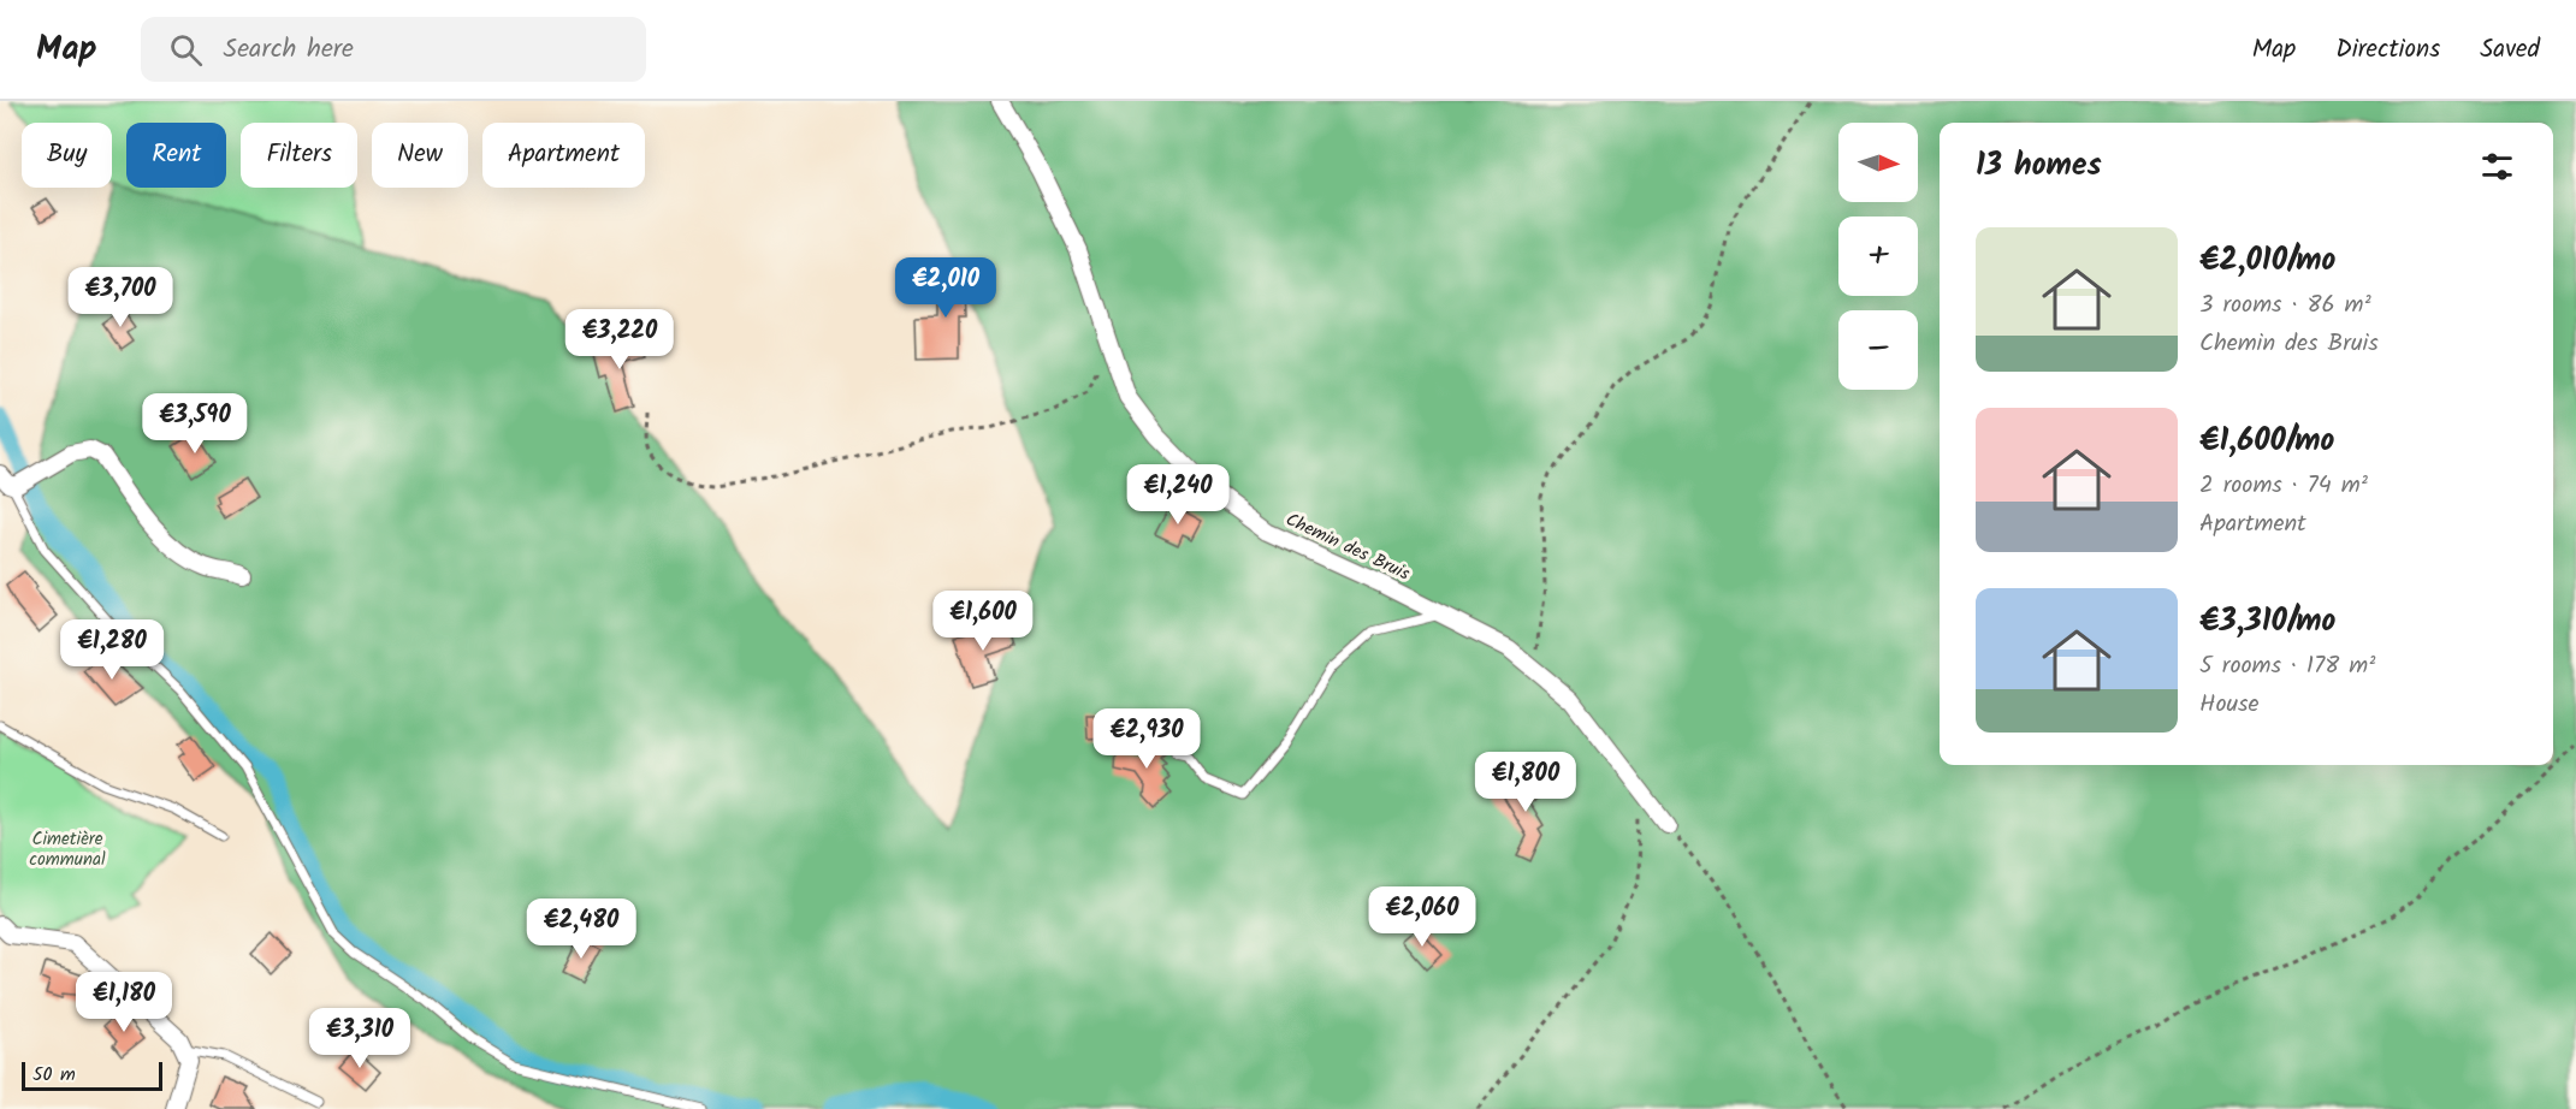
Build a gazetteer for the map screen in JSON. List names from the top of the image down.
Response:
{
  "streets": {
    "street": ["Chemin des Bruis"]
  },
  "parks": ["Cimetière communal"],
  "scale_bar": "50 m",
  "north": "right",
  "page": {
    "header": "Map",
    "search": "Search here",
    "nav": ["Map", "Directions", "Saved"],
    "map_buttons": ["+", "−"],
    "chip": [
      "Buy",
      "Rent",
      "Filters",
      "New",
      "Apartment"
    ],
    "heading": "13 homes",
    "list": [
      {
        "name": "€2,010/mo",
        "note": "3 rooms · 86 m² · Chemin des Bruis"
      },
      {
        "name": "€1,600/mo",
        "note": "2 rooms · 74 m² · Apartment"
      },
      {
        "name": "€3,310/mo",
        "note": "5 rooms · 178 m² · House"
      }
    ],
    "price": [
      "€2,010",
      "€3,700",
      "€3,220",
      "€3,590",
      "€1,240",
      "€1,600",
      "€1,280",
      "€2,930",
      "€1,800",
      "€2,060",
      "€2,480",
      "€1,180",
      "€3,310"
    ],
    "scale": "50 m"
  }
}
